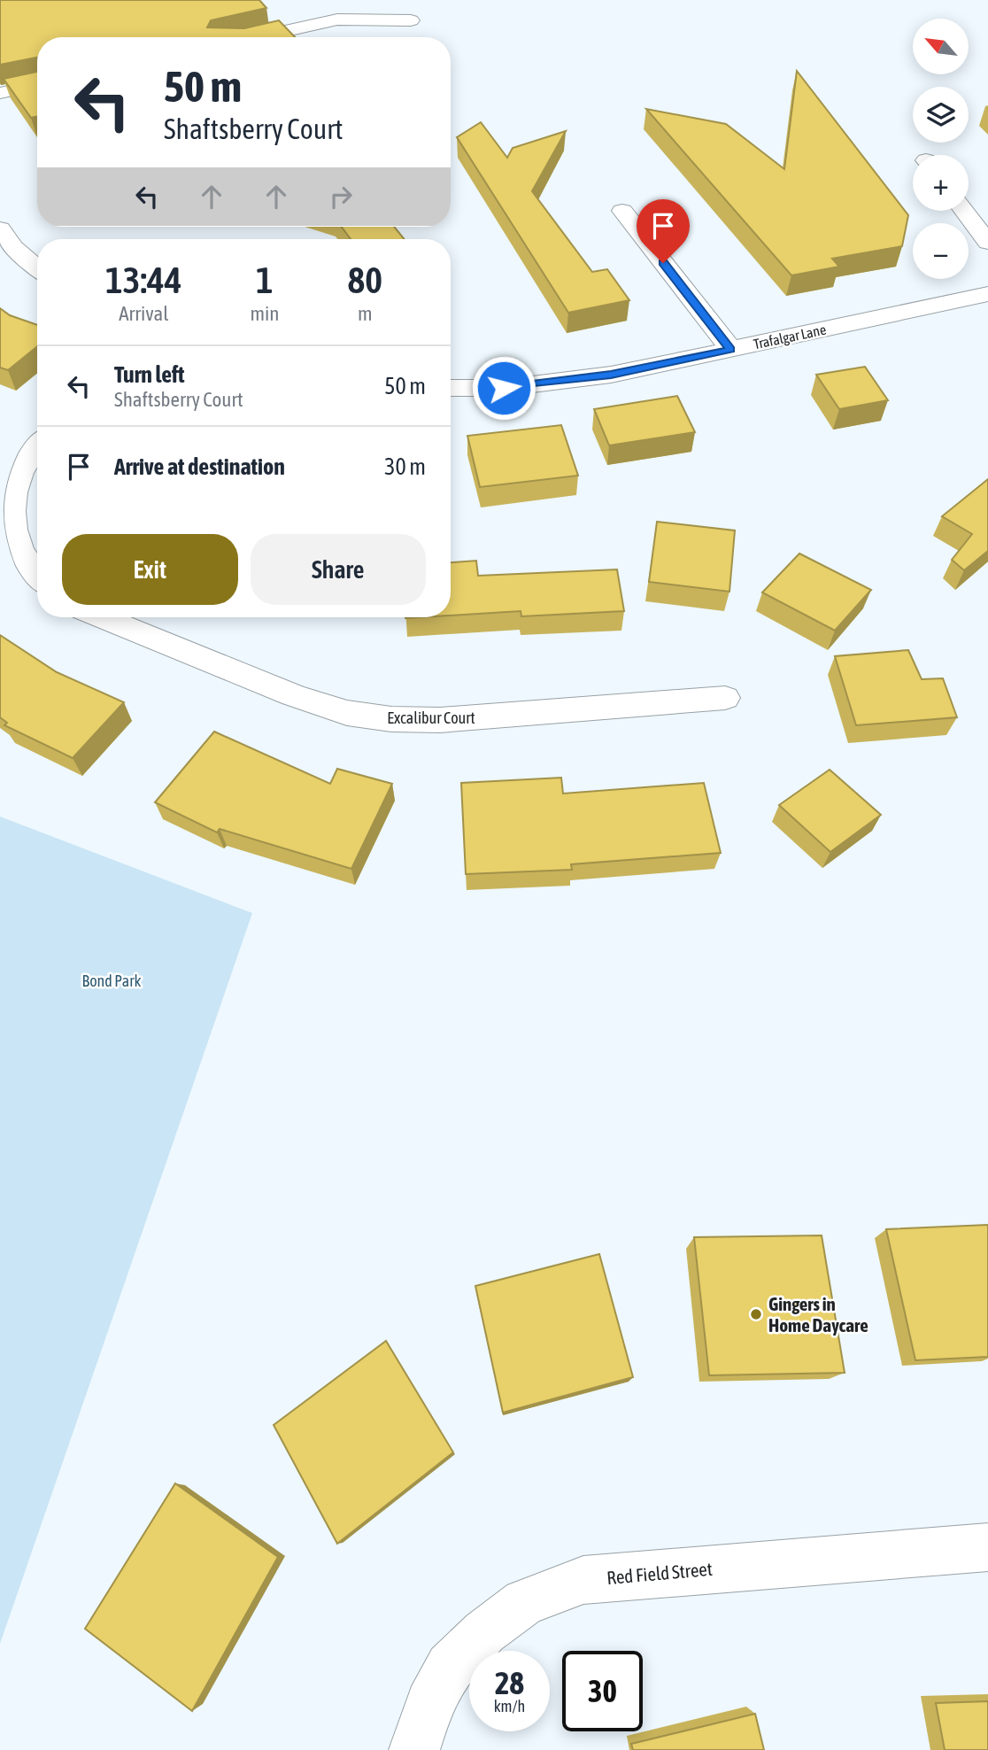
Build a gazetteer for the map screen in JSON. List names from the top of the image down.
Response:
{
  "streets": {
    "street": ["Trafalgar Lane", "Excalibur Court", "Red Field Street"]
  },
  "parks": ["Bond Park"],
  "places": ["Gingers in Home Daycare"],
  "north": "top left",
  "page": {
    "map_buttons": ["+", "−"],
    "turn": ["50 m", "Shaftsberry Court"],
    "eta": [
      "13:44",
      "Arrival",
      "1",
      "min",
      "80",
      "m"
    ],
    "list": [
      {
        "name": "Turn left",
        "note": "Shaftsberry Court",
        "value": "50 m"
      },
      {
        "name": "Arrive at destination",
        "value": "30 m"
      }
    ],
    "buttons": ["Exit", "Share"],
    "speed": "28 km/h",
    "limit": "30"
  }
}
